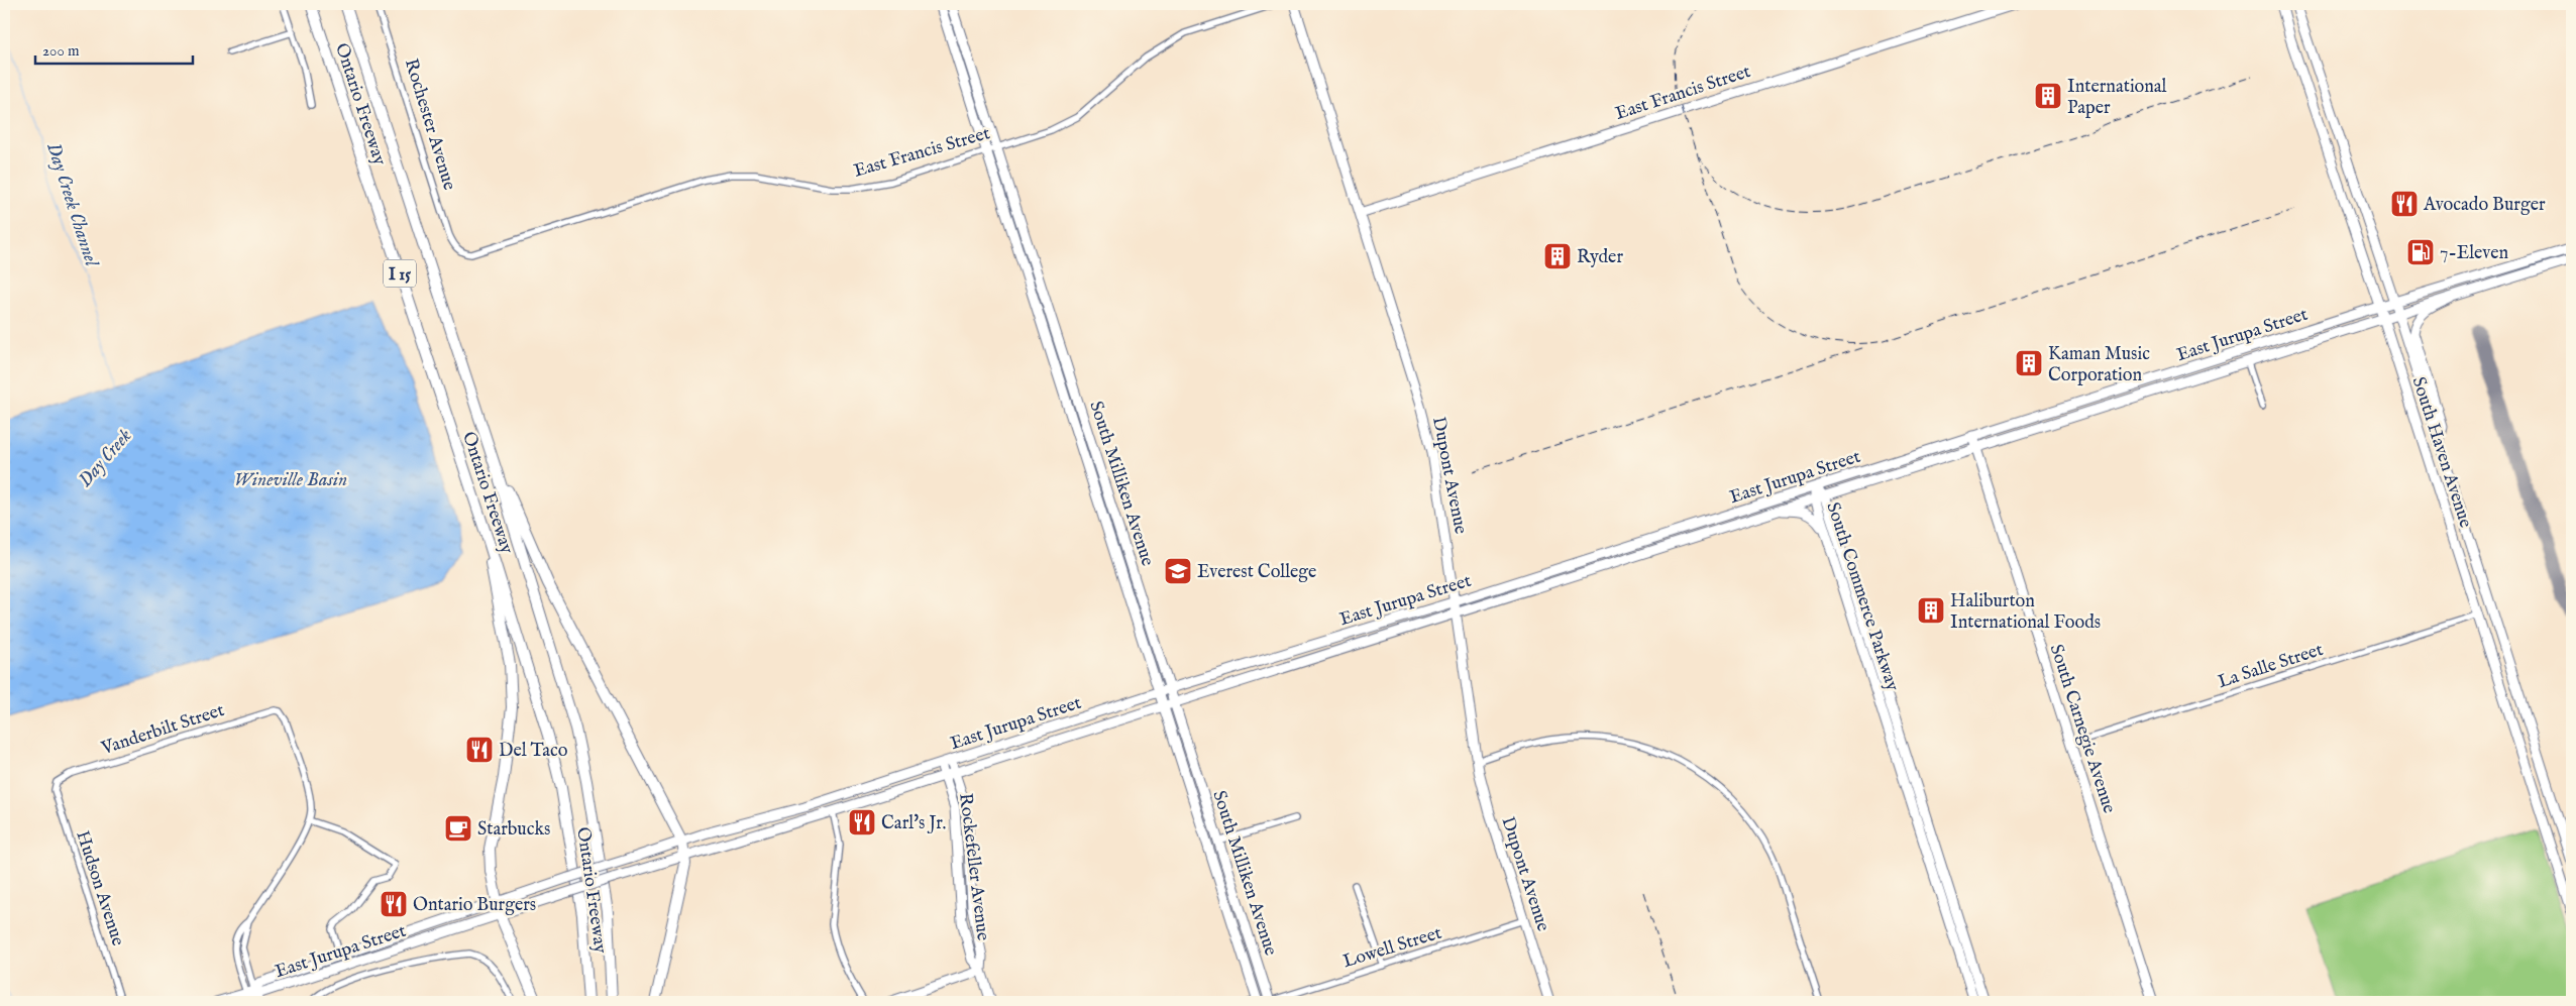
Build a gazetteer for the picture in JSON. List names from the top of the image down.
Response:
{
  "streets": {
    "highway": ["Ontario Freeway", "I 15"],
    "main road": [
      "East Francis Street",
      "East Jurupa Street",
      "South Haven Avenue",
      "Dupont Avenue",
      "South Milliken Avenue",
      "South Commerce Parkway",
      "South Carnegie Avenue",
      "Rockefeller Avenue"
    ],
    "street": [
      "Rochester Avenue",
      "La Salle Street",
      "Vanderbilt Street",
      "Hudson Avenue",
      "Lowell Street"
    ]
  },
  "crossings": [
    ["East Francis Street", "Rochester Avenue"],
    ["East Francis Street", "Dupont Avenue"],
    ["East Francis Street", "South Milliken Avenue"],
    ["East Jurupa Street", "South Haven Avenue"],
    ["East Jurupa Street", "Dupont Avenue"],
    ["East Jurupa Street", "South Milliken Avenue"],
    ["East Jurupa Street", "South Commerce Parkway"],
    ["East Jurupa Street", "South Carnegie Avenue"],
    ["East Jurupa Street", "Rockefeller Avenue"],
    ["South Haven Avenue", "La Salle Street"],
    ["Dupont Avenue", "Lowell Street"],
    ["South Milliken Avenue", "Lowell Street"],
    ["La Salle Street", "South Carnegie Avenue"],
    ["Vanderbilt Street", "Hudson Avenue"]
  ],
  "water": ["Day Creek Channel", "Day Creek", "Wineville Basin"],
  "places": {
    "building": [
      "International Paper",
      "Ryder",
      "Kaman Music Corporation",
      "Haliburton International Foods"
    ],
    "restaurant": [
      "Avocado Burger",
      "Del Taco",
      "Carl's Jr.",
      "Ontario Burgers"
    ],
    "fuel station": ["7-Eleven"],
    "school or university": ["Everest College"],
    "cafe": ["Starbucks"]
  },
  "scale_bar": "200 m"
}
